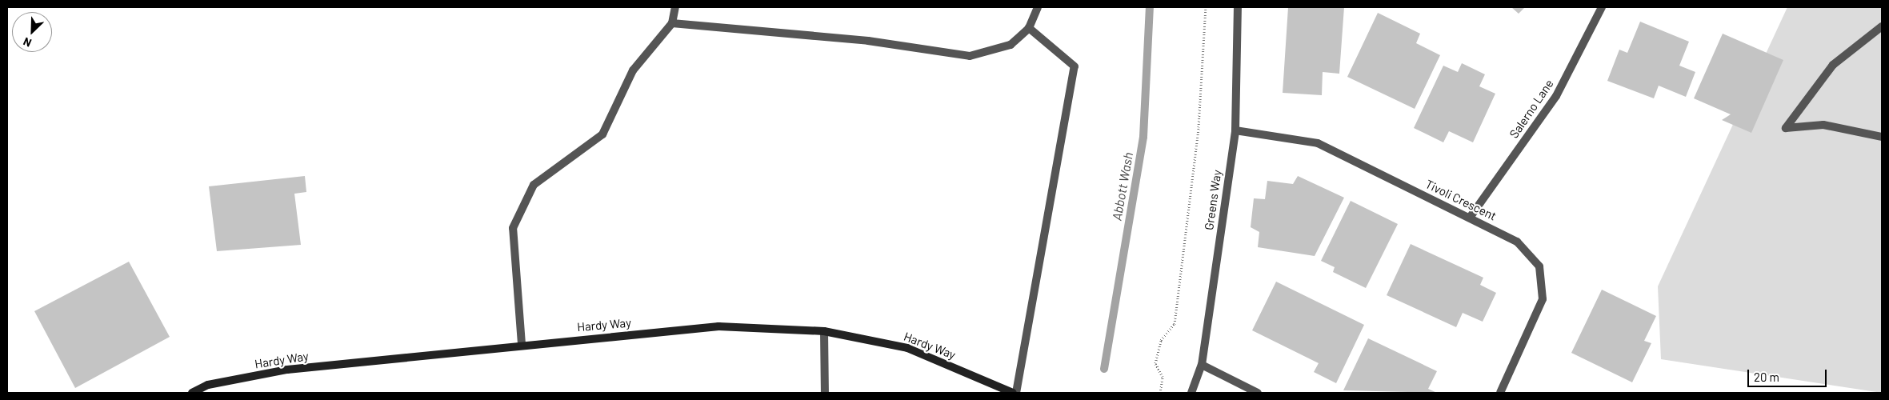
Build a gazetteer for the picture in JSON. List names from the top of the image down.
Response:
{
  "streets": {
    "main road": ["Hardy Way"],
    "street": ["Salerno Lane", "Greens Way", "Tivoli Crescent"]
  },
  "crossings": [
    ["Salerno Lane", "Tivoli Crescent"],
    ["Greens Way", "Tivoli Crescent"]
  ],
  "water": ["Abbott Wash"],
  "scale_bar": "20 m",
  "north": "bottom left"
}
